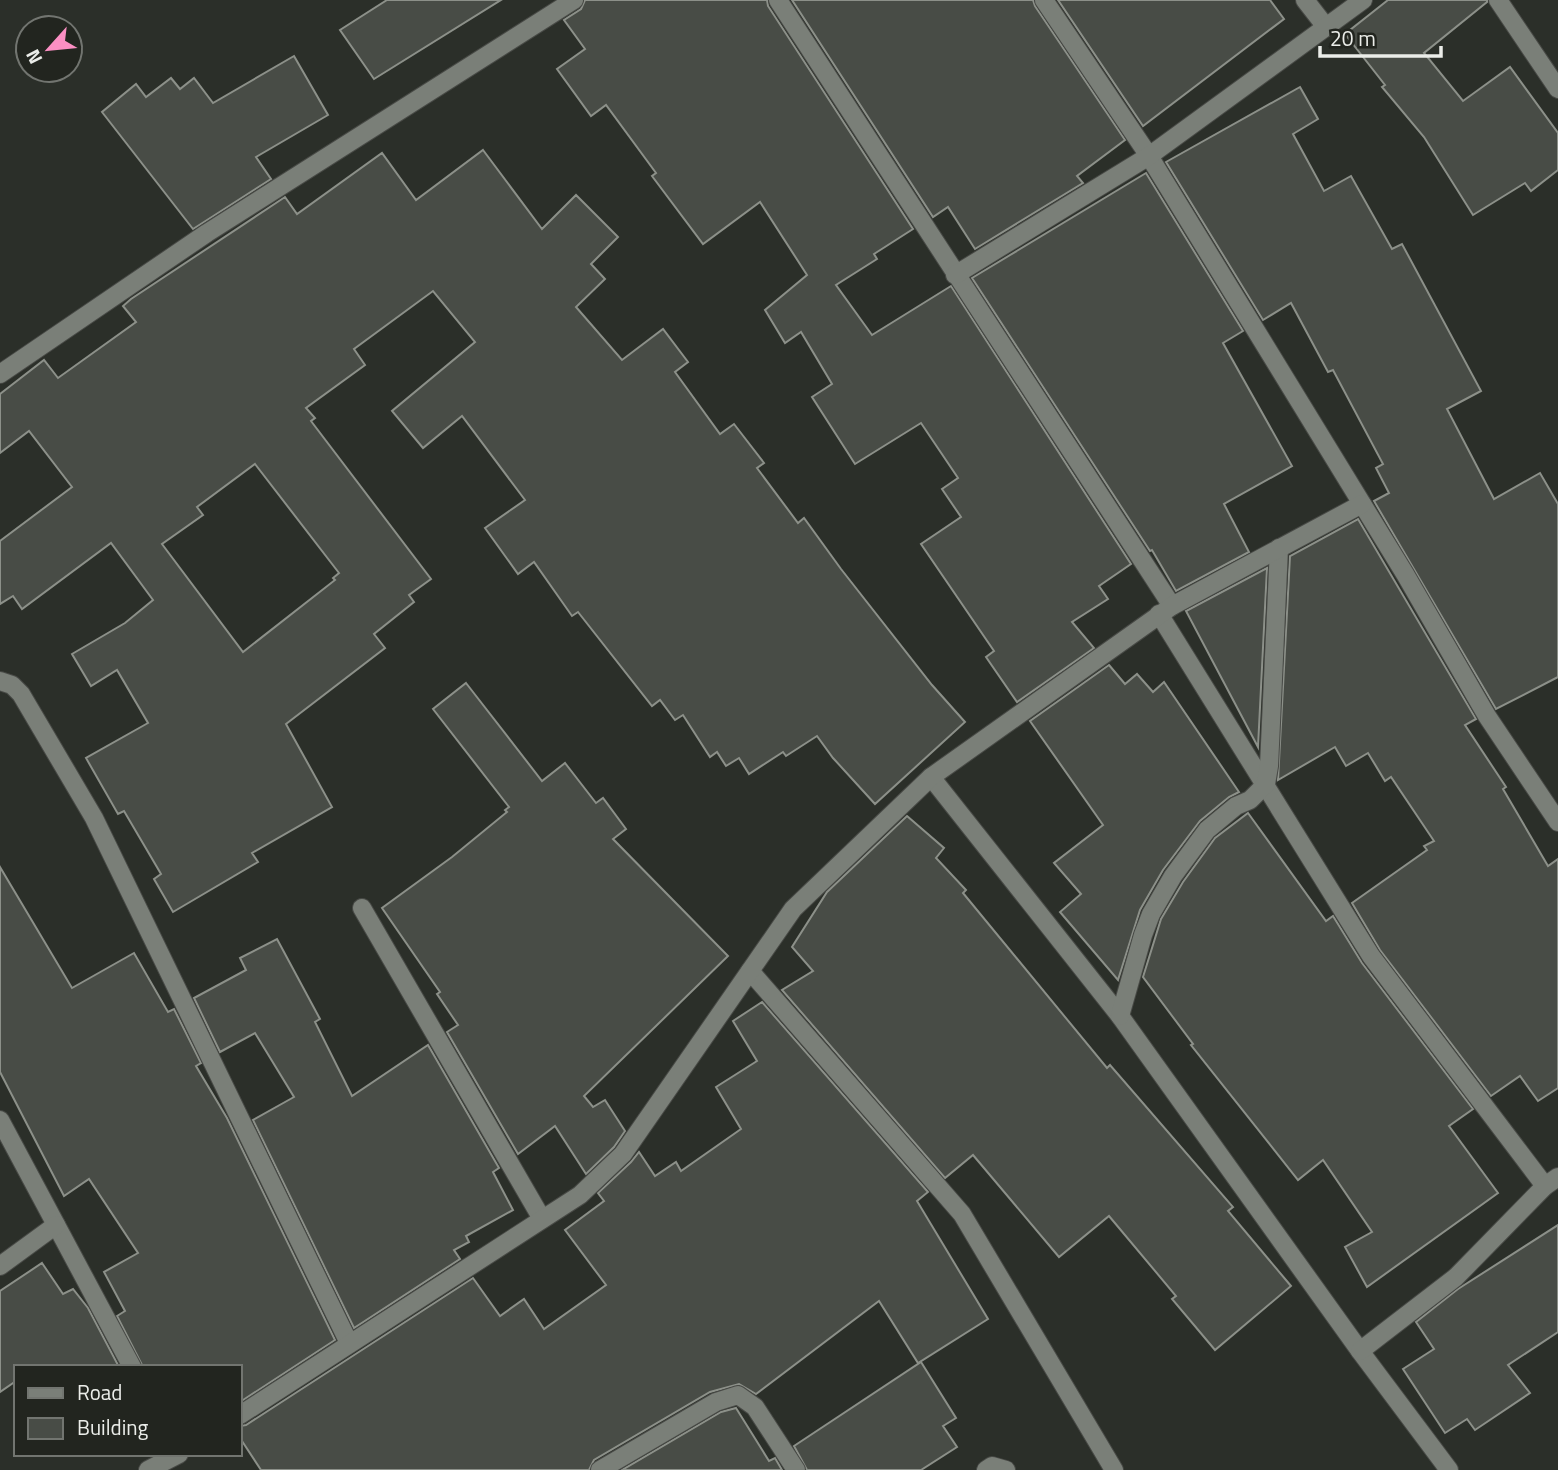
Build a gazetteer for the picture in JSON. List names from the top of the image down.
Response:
{
  "legend": ["Road", "Building"],
  "scale_bar": "20 m",
  "north": "bottom left"
}
